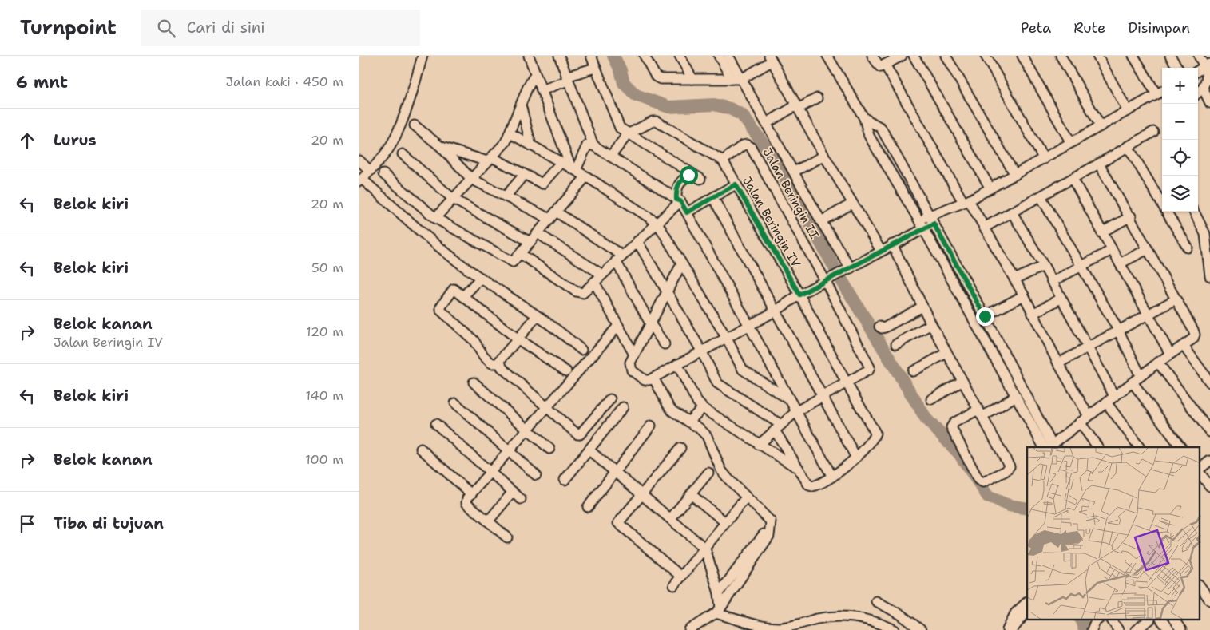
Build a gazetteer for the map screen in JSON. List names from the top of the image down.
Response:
{
  "streets": {
    "street": ["Jalan Beringin II", "Jalan Beringin IV"]
  },
  "crossings": [
    ["Jalan Beringin II", "Jalan Beringin IV"]
  ],
  "page": {
    "header": "Turnpoint",
    "search": "Cari di sini",
    "nav": ["Peta", "Rute", "Disimpan"],
    "heading": ["6 mnt", "Jalan kaki · 450 m"],
    "map_buttons": ["+", "−"],
    "list": [
      ["Lurus", "20 m"],
      ["Belok kiri", "20 m"],
      ["Belok kiri", "50 m"],
      ["Belok kanan", "Jalan Beringin IV", "120 m"],
      ["Belok kiri", "140 m"],
      ["Belok kanan", "100 m"],
      "Tiba di tujuan"
    ]
  }
}
